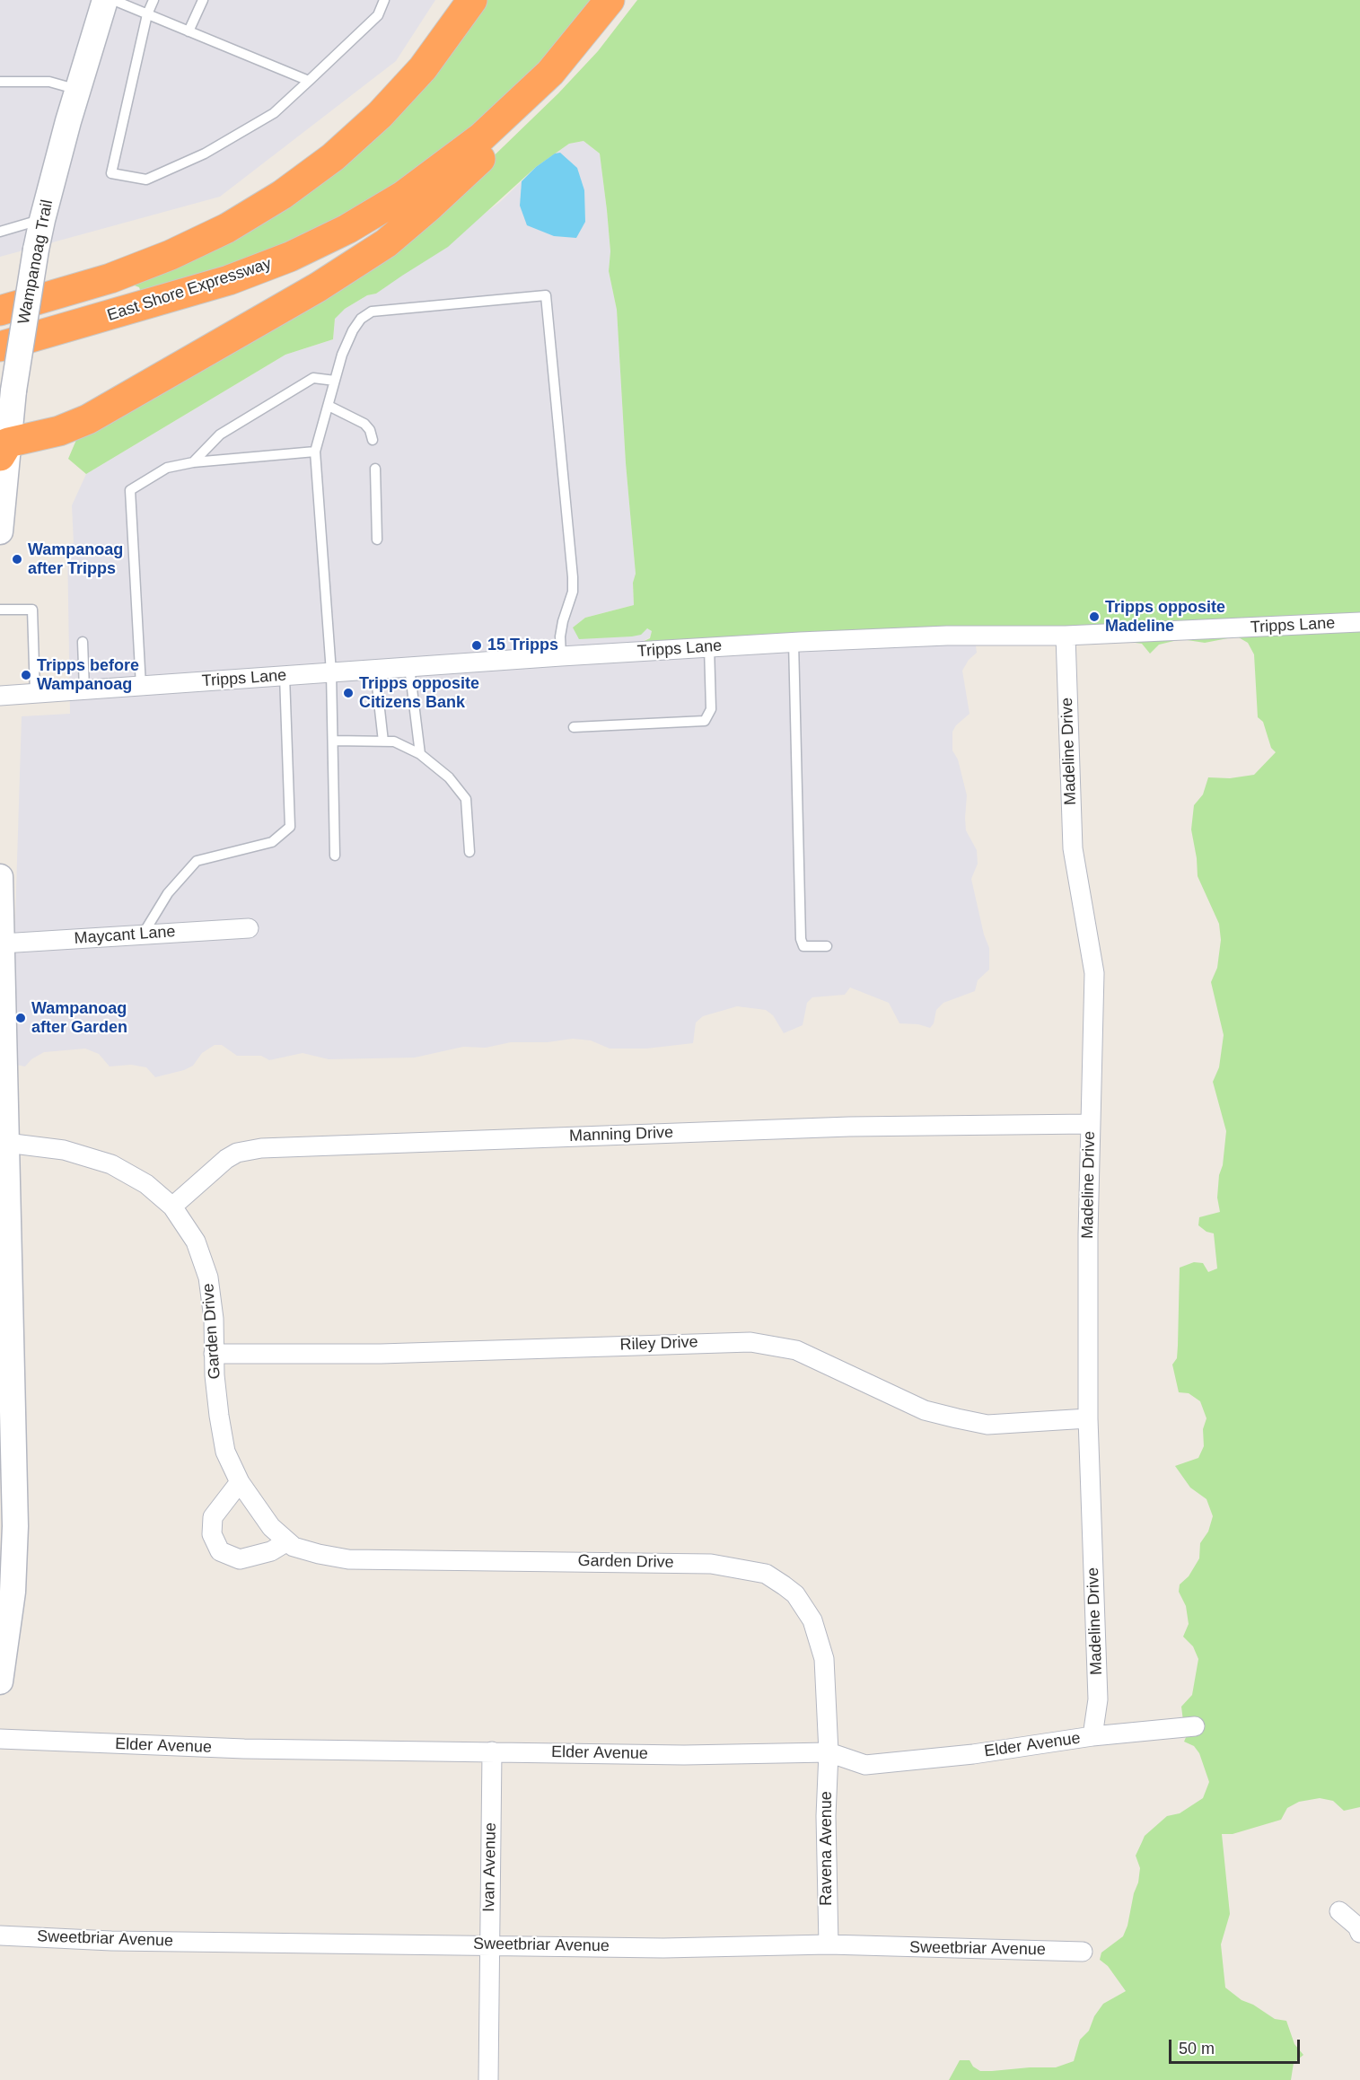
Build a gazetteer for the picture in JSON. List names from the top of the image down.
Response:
{
  "streets": {
    "highway": ["East Shore Expressway"],
    "main road": ["Wampanoag Trail"],
    "street": [
      "Tripps Lane",
      "Madeline Drive",
      "Maycant Lane",
      "Manning Drive",
      "Garden Drive",
      "Riley Drive",
      "Elder Avenue",
      "Ravena Avenue",
      "Ivan Avenue",
      "Sweetbriar Avenue"
    ]
  },
  "crossings": [
    ["Tripps Lane", "Madeline Drive"],
    ["Madeline Drive", "Manning Drive"],
    ["Madeline Drive", "Riley Drive"],
    ["Madeline Drive", "Elder Avenue"],
    ["Manning Drive", "Garden Drive"],
    ["Garden Drive", "Riley Drive"],
    ["Garden Drive", "Elder Avenue"],
    ["Garden Drive", "Ravena Avenue"],
    ["Elder Avenue", "Ravena Avenue"],
    ["Elder Avenue", "Ivan Avenue"],
    ["Ravena Avenue", "Sweetbriar Avenue"],
    ["Ivan Avenue", "Sweetbriar Avenue"]
  ],
  "places": [
    "Wampanoag after Tripps",
    "Tripps opposite Madeline",
    "15 Tripps",
    "Tripps before Wampanoag",
    "Tripps opposite Citizens Bank",
    "Wampanoag after Garden"
  ],
  "scale_bar": "50 m"
}
